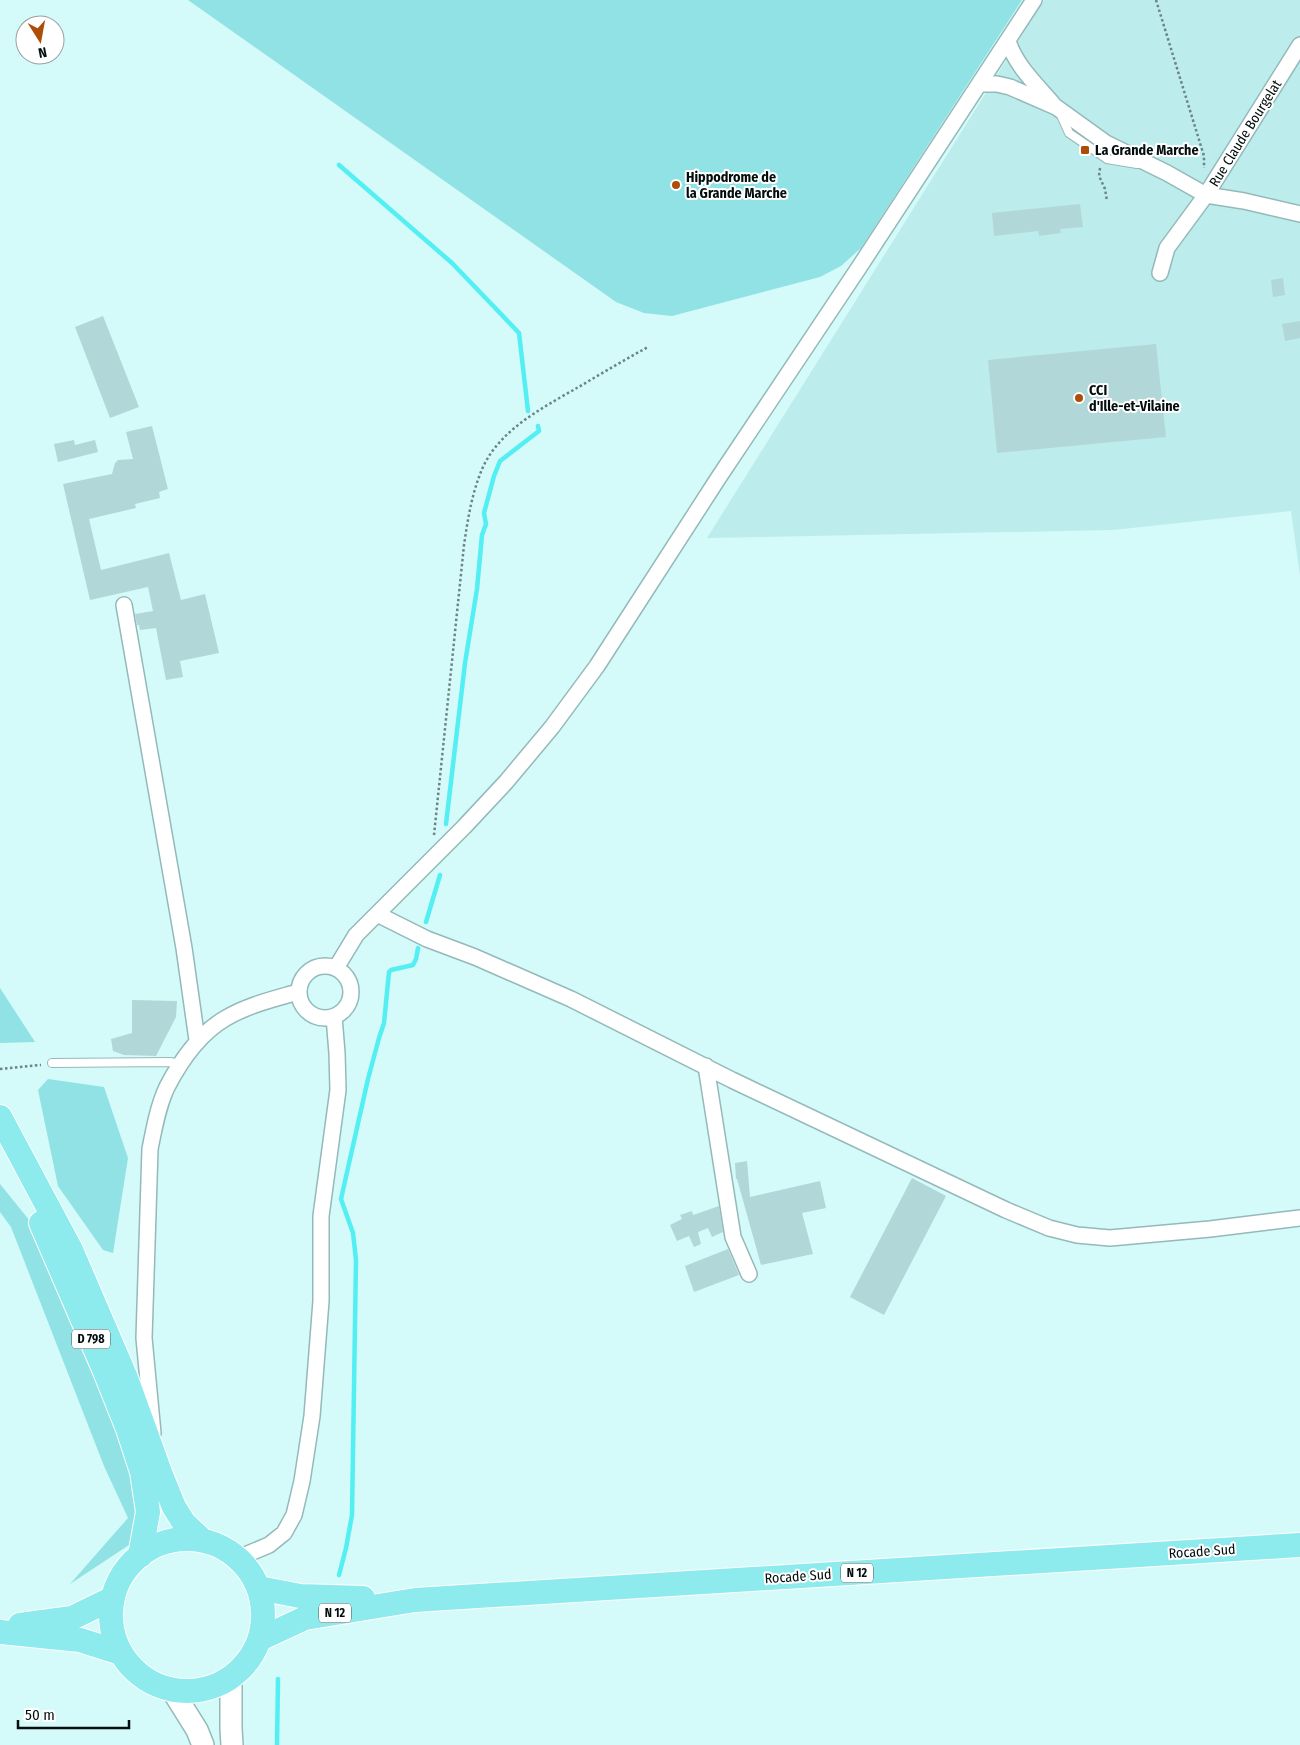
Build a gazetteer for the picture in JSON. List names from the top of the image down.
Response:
{
  "streets": {
    "main road": ["D 798", "Rocade Sud", "N 12"],
    "street": ["Rue Claude Bourgelat"]
  },
  "crossings": [
    ["D 798", "Rocade Sud"]
  ],
  "places": {
    "transit": ["La Grande Marche"],
    "other": ["Hippodrome de la Grande Marche", "CCI d'Ille-et-Vilaine"]
  },
  "scale_bar": "50 m",
  "north": "bottom"
}
